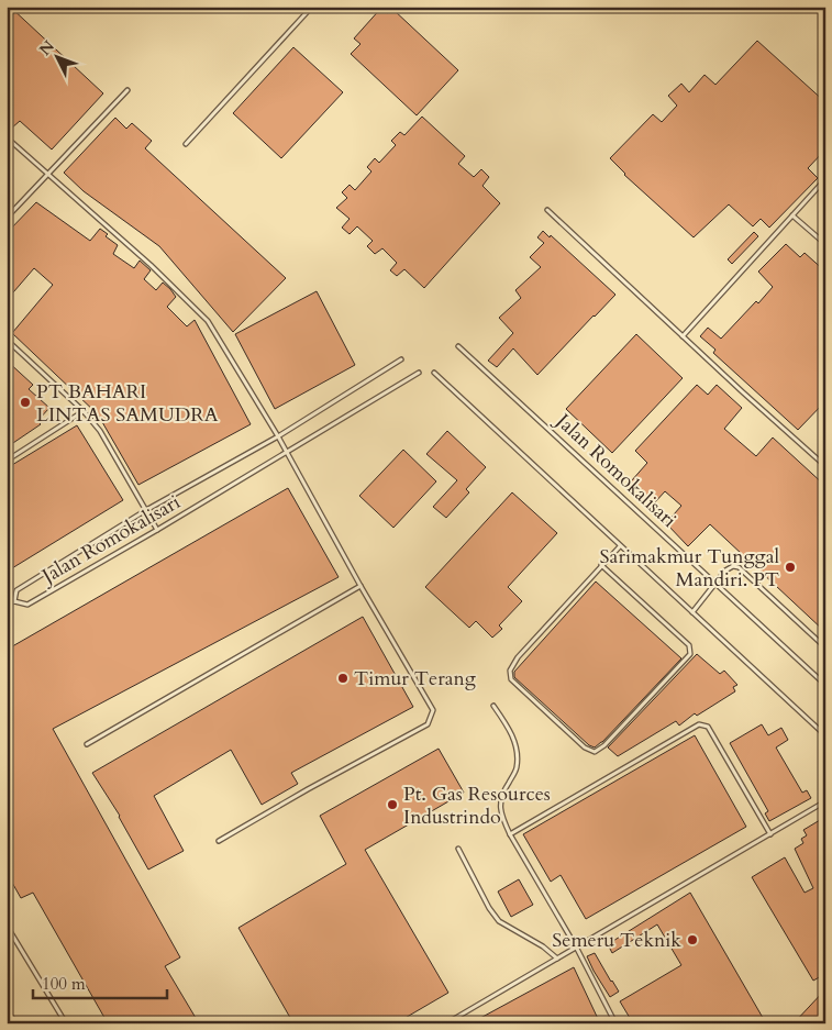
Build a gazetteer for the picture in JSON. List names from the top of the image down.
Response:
{
  "streets": {
    "lane": ["Jalan Romokalisari"]
  },
  "places": [
    "PT BAHARI LINTAS SAMUDRA",
    "Sarimakmur Tunggal Mandiri. PT",
    "Timur Terang",
    "Pt. Gas Resources Industrindo",
    "Semeru Teknik"
  ],
  "scale_bar": "100 m",
  "north": "top left"
}
